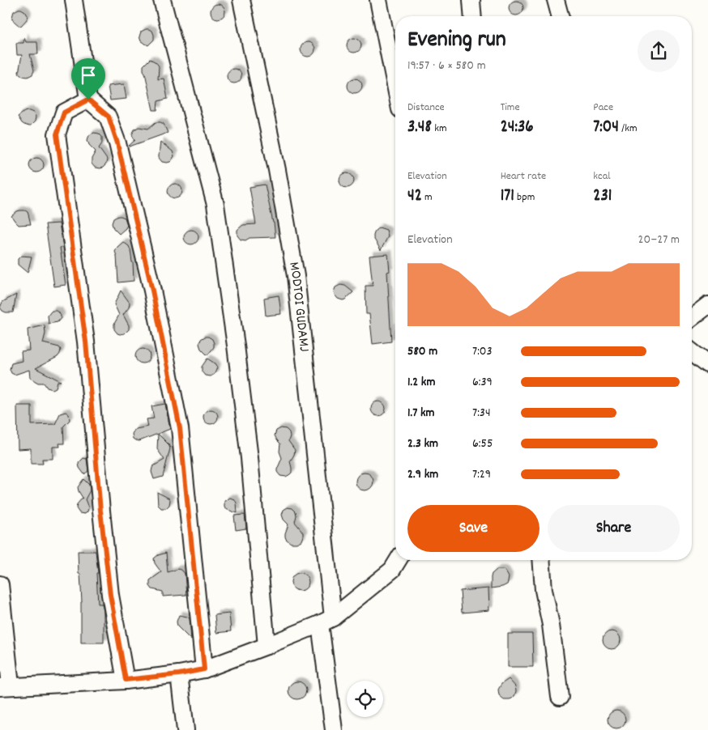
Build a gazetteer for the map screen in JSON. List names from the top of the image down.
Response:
{
  "streets": {
    "street": ["MODTOI GUDAMJ"]
  },
  "page": {
    "heading": ["Evening run", "19:57 · 6 × 580 m"],
    "stats": [
      ["Distance", "3.48 km"],
      ["Time", "24:36"],
      ["Pace", "7:04 /km"],
      ["Elevation", "42 m"],
      ["Heart rate", "171 bpm"],
      ["kcal", "231"]
    ],
    "chart": ["Elevation", "20–27 m"],
    "list": [
      {
        "name": "580 m",
        "note": "7:03"
      },
      {
        "name": "1.2 km",
        "note": "6:39"
      },
      {
        "name": "1.7 km",
        "note": "7:34"
      },
      {
        "name": "2.3 km",
        "note": "6:55"
      },
      {
        "name": "2.9 km",
        "note": "7:29"
      }
    ],
    "buttons": ["Save", "Share"]
  }
}
